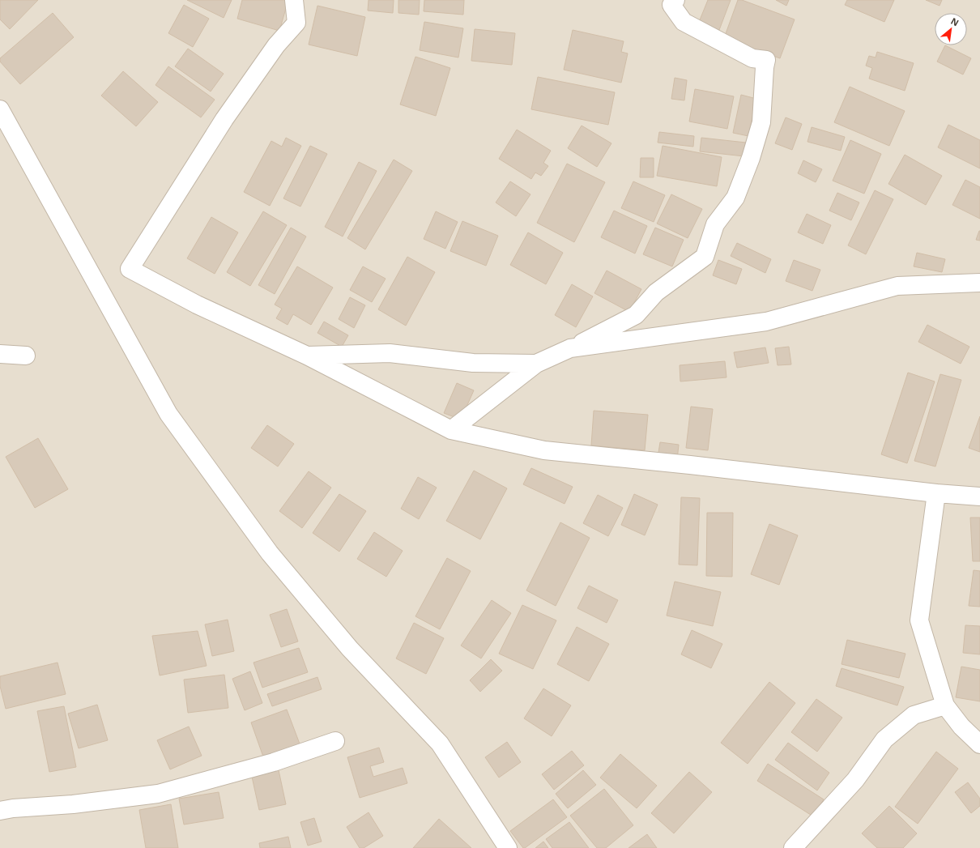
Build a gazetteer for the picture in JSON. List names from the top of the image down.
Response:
{
  "north": "top right"
}
